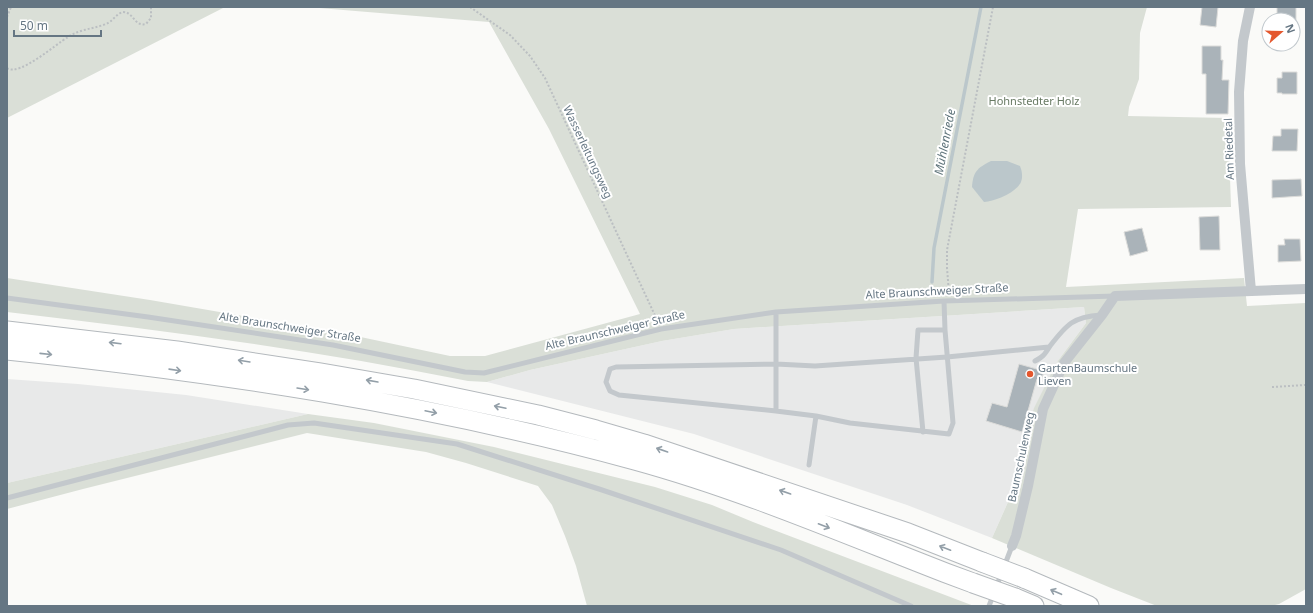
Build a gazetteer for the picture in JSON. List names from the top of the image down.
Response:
{
  "streets": {
    "street": ["Am Riedetal", "Alte Braunschweiger Straße", "Baumschulenweg"],
    "path": ["Wasserleitungsweg"]
  },
  "crossings": [
    ["Am Riedetal", "Alte Braunschweiger Straße"],
    ["Wasserleitungsweg", "Alte Braunschweiger Straße"],
    ["Alte Braunschweiger Straße", "Baumschulenweg"]
  ],
  "water": ["Mühlenriede"],
  "parks": ["Hohnstedter Holz"],
  "places": ["GartenBaumschule Lieven"],
  "scale_bar": "50 m",
  "north": "right"
}
